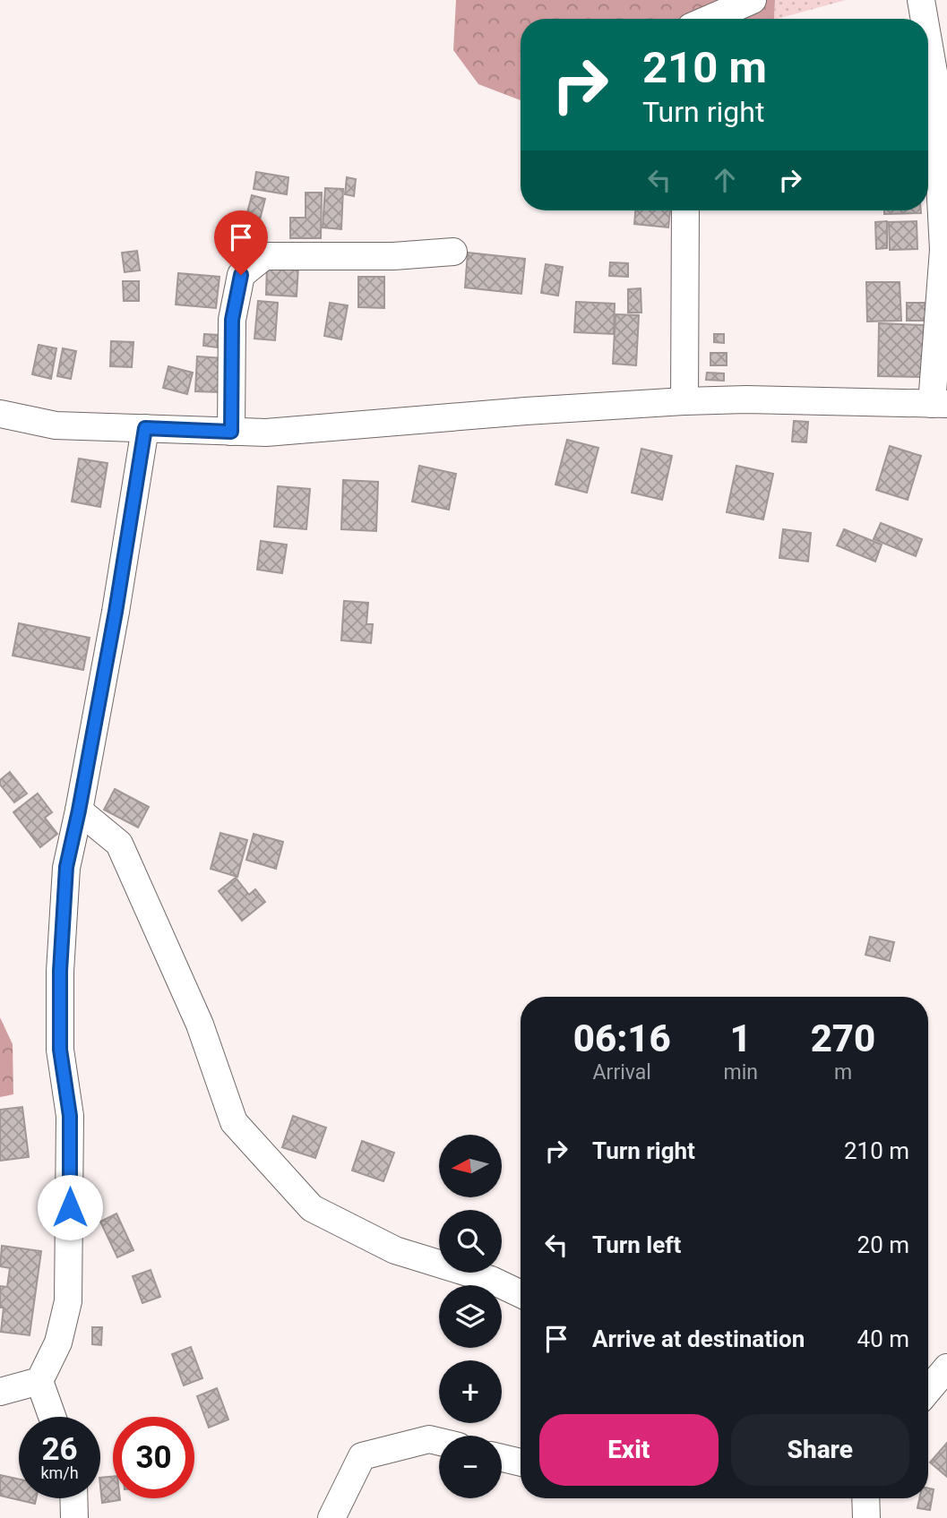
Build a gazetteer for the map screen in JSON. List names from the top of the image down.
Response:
{
  "north": "left",
  "page": {
    "turn": ["210 m", "Turn right"],
    "eta": [
      "06:16",
      "Arrival",
      "1",
      "min",
      "270",
      "m"
    ],
    "list": [
      {
        "name": "Turn right",
        "value": "210 m"
      },
      {
        "name": "Turn left",
        "value": "20 m"
      },
      {
        "name": "Arrive at destination",
        "value": "40 m"
      }
    ],
    "map_buttons": ["+", "−"],
    "buttons": ["Exit", "Share"],
    "speed": "26 km/h",
    "limit": "30"
  }
}
